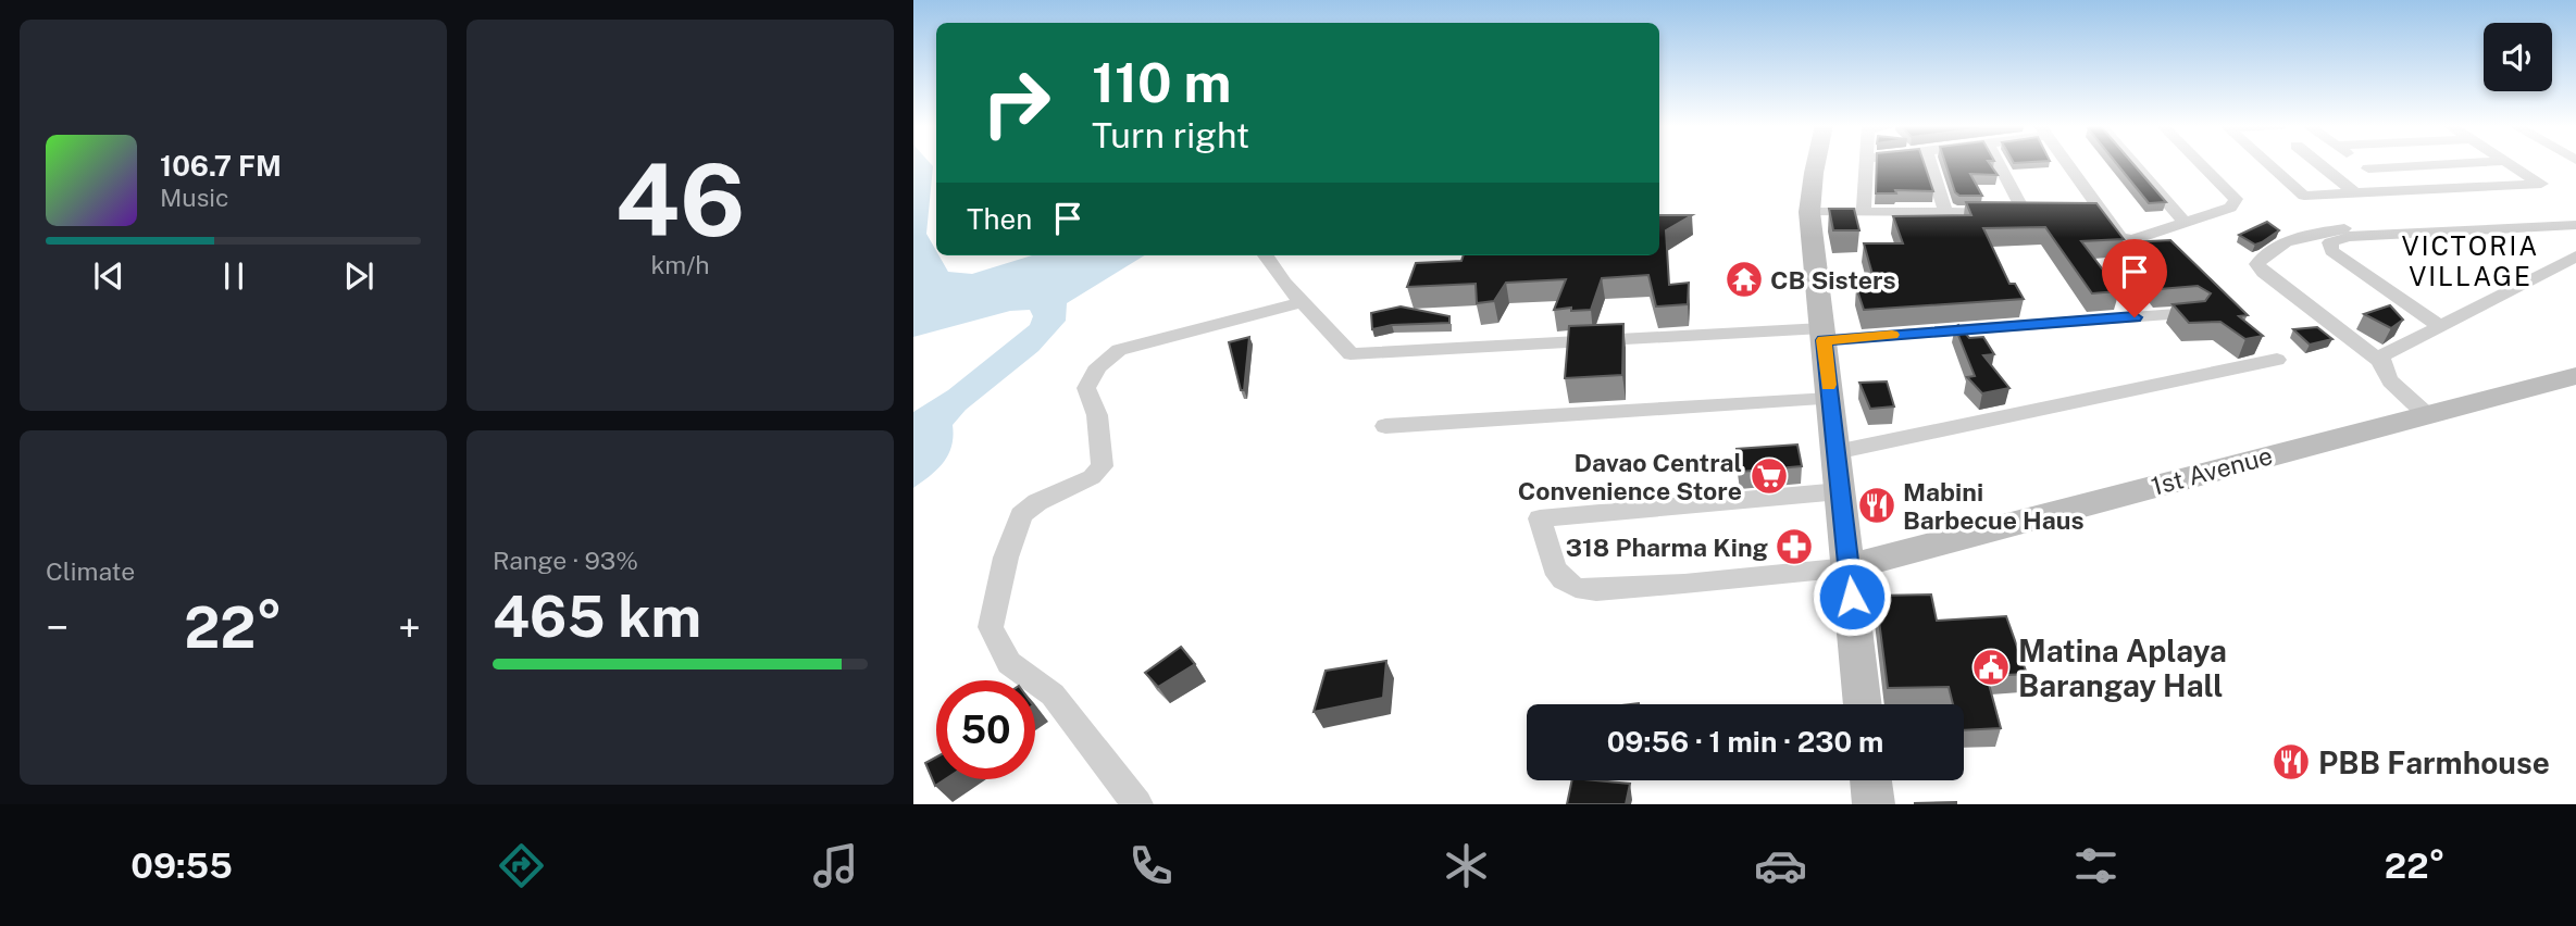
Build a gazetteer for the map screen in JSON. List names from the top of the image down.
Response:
{
  "streets": {
    "main road": ["1st Avenue"]
  },
  "districts": ["VICTORIA VILLAGE"],
  "places": {
    "temple": ["CB Sisters"],
    "supermarket": ["Davao Central Convenience Store"],
    "restaurant": ["Mabini Barbecue Haus", "PBB Farmhouse"],
    "pharmacy": ["318 Pharma King"],
    "public building": ["Matina Aplaya Barangay Hall"]
  },
  "page": {
    "tile": [
      ["46", "km/h"],
      "Climate",
      ["Range · 93%", "465 km"]
    ],
    "turn": ["110 m", "Turn right"],
    "song": ["106.7 FM", "Music"],
    "then": "Then",
    "heat": ["−", "22°", "+"],
    "limit": "50",
    "trip": "09:56 · 1 min · 230 m",
    "tabs": ["09:55", "22°"]
  }
}
